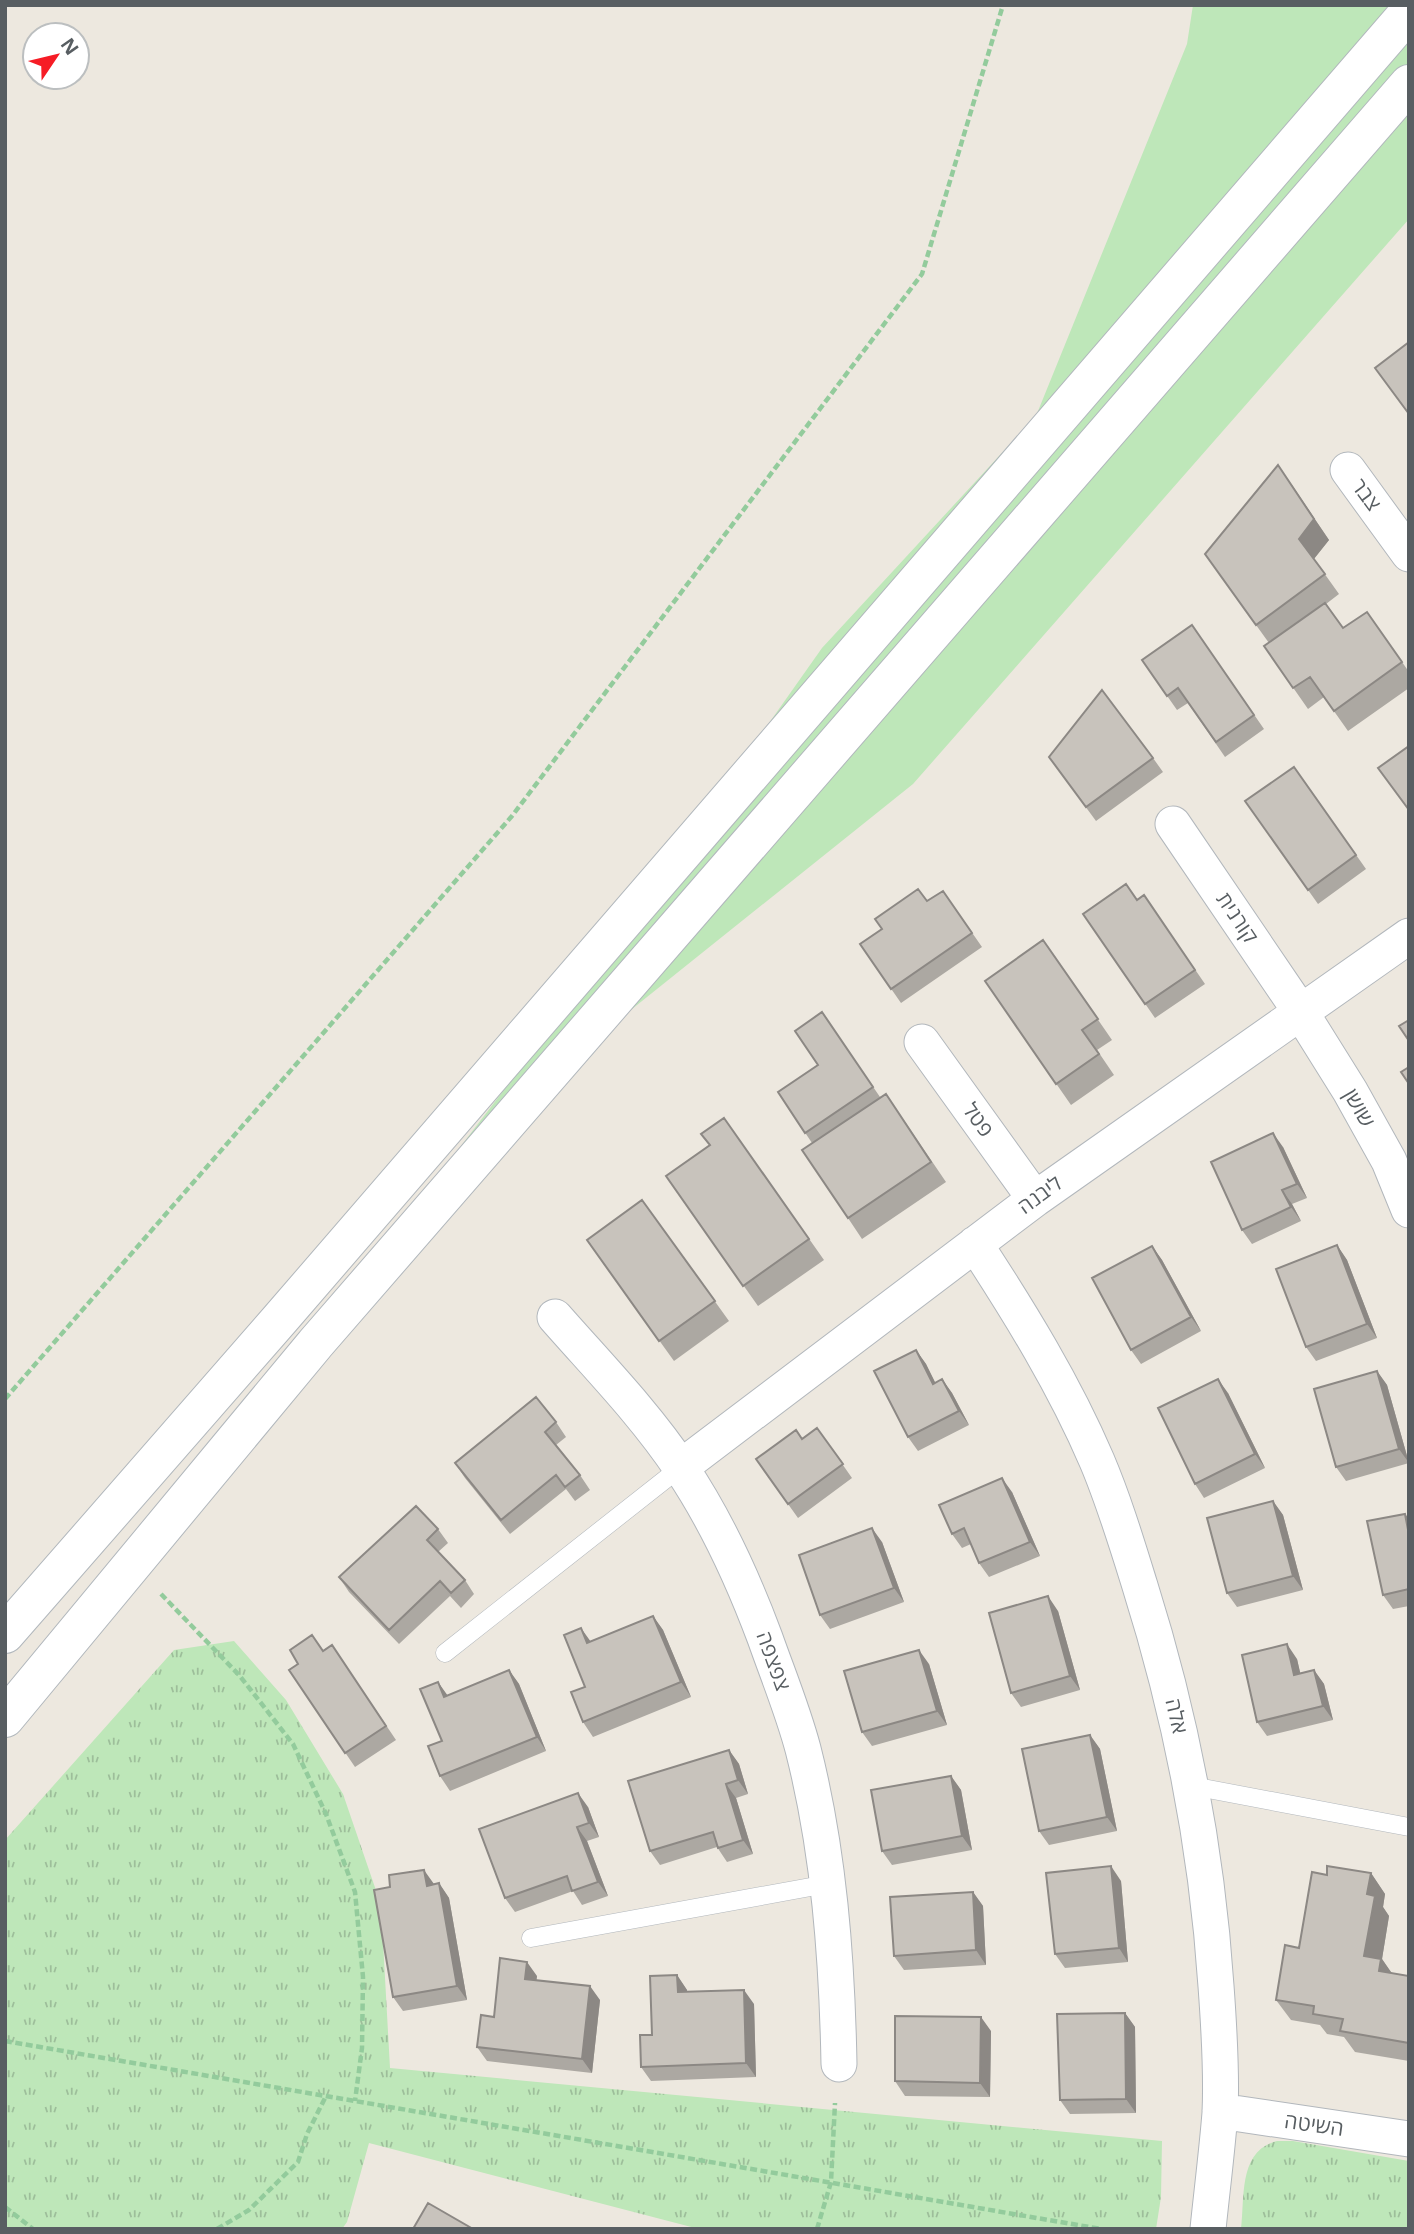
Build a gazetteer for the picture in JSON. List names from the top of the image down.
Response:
{
  "streets": {
    "street": [
      "צבר",
      "קורנית",
      "שושן",
      "פטל",
      "ליבנה",
      "צפצפה",
      "אלה",
      "השיטה"
    ]
  },
  "crossings": [
    ["קורנית", "שושן"],
    ["קורנית", "ליבנה"],
    ["שושן", "ליבנה"],
    ["פטל", "ליבנה"],
    ["ליבנה", "צפצפה"],
    ["ליבנה", "אלה"],
    ["אלה", "השיטה"]
  ],
  "north": "top right"
}
